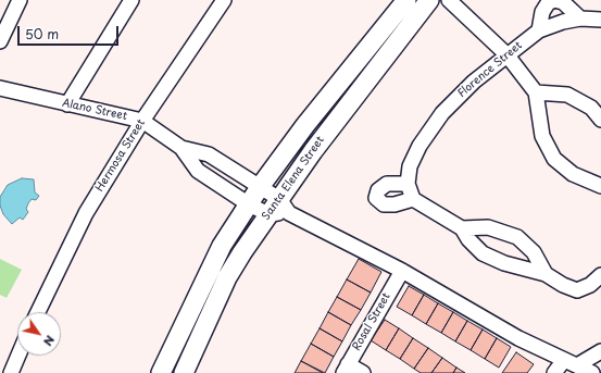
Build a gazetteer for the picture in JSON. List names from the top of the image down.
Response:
{
  "streets": {
    "street": [
      "Florence Street",
      "Alano Street",
      "Hermosa Street",
      "Santa Elena Street",
      "Rosal Street"
    ]
  },
  "crossings": [
    ["Alano Street", "Hermosa Street"]
  ],
  "scale_bar": "50 m",
  "north": "bottom right"
}
